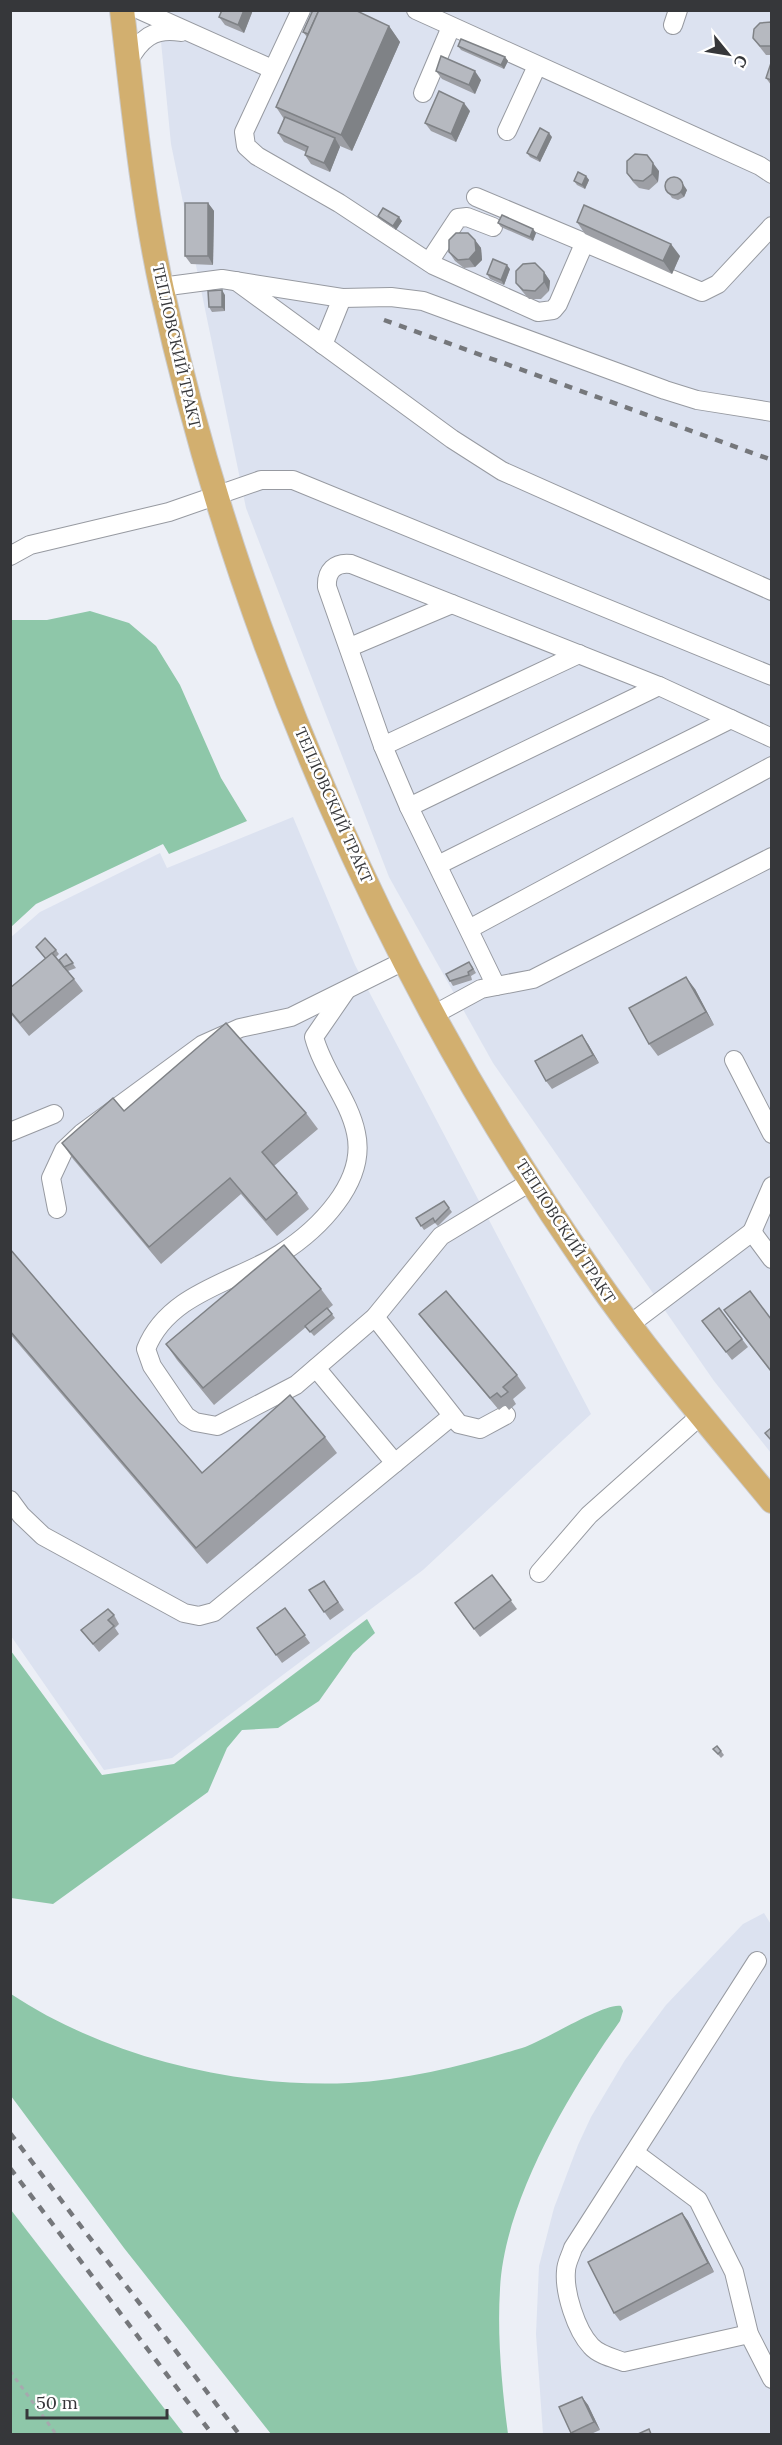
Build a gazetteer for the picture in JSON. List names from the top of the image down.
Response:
{
  "streets": {
    "main road": ["ТЕПЛОВСКИЙ ТРАКТ"]
  },
  "scale_bar": "50 m",
  "north": "bottom right"
}
